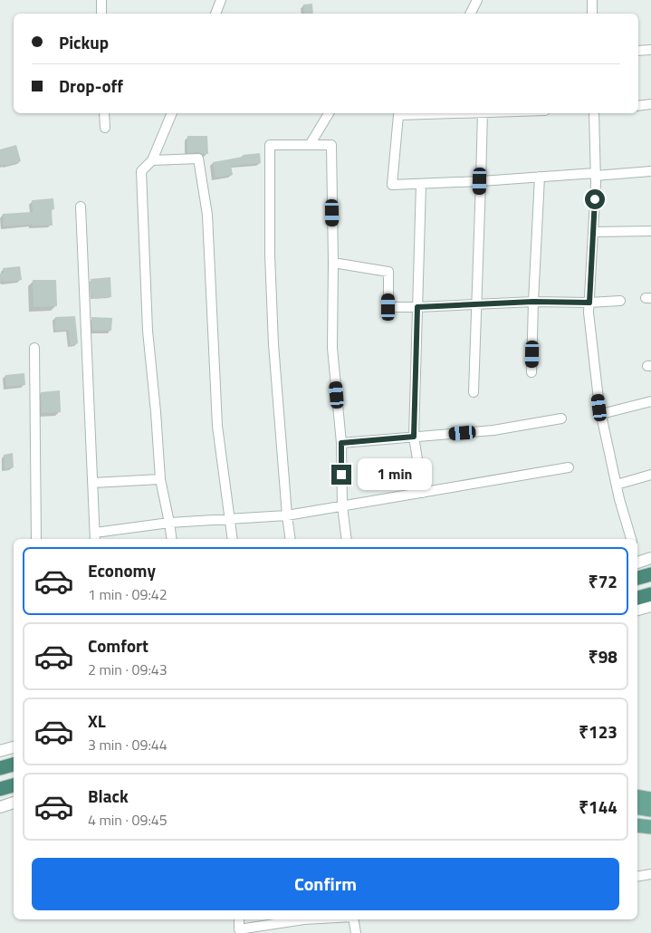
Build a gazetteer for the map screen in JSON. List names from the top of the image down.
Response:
{
  "page": {
    "banner": ["Pickup", "Drop-off"],
    "bubble": "1 min",
    "list": [
      {
        "name": "Economy",
        "note": "1 min · 09:42",
        "value": "₹72"
      },
      {
        "name": "Comfort",
        "note": "2 min · 09:43",
        "value": "₹98"
      },
      {
        "name": "XL",
        "note": "3 min · 09:44",
        "value": "₹123"
      },
      {
        "name": "Black",
        "note": "4 min · 09:45",
        "value": "₹144"
      }
    ],
    "buttons": "Confirm"
  }
}
